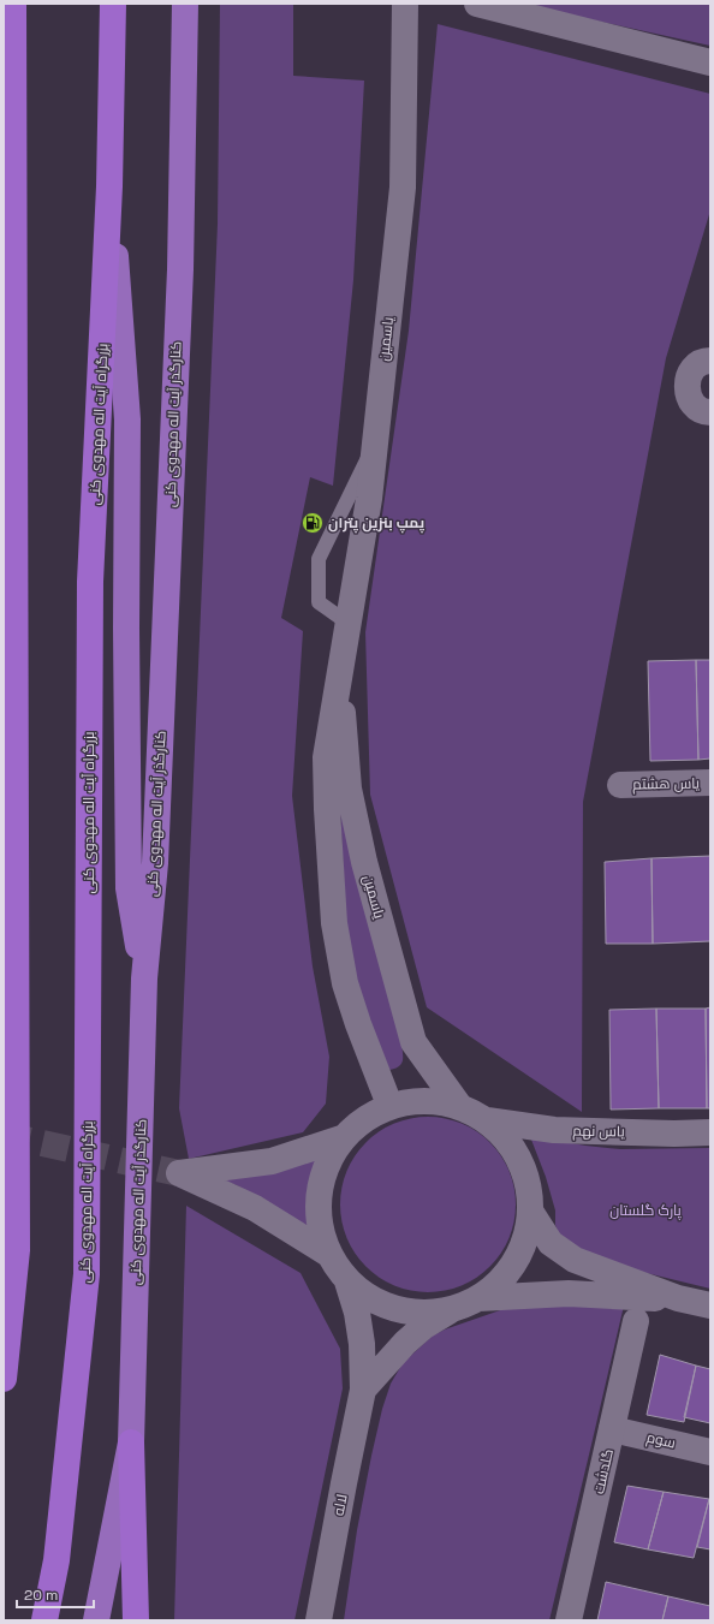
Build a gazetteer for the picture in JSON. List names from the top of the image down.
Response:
{
  "streets": {
    "highway": ["بزرگراه آیت اله مهدوی کنی"],
    "main road": ["کنارگذر آیت اله مهدوی کنی"],
    "street": [
      "یاسمین",
      "یاس هشتم",
      "یاس نهم",
      "سوم",
      "گلدشت",
      "لاله"
    ]
  },
  "crossings": [
    ["سوم", "گلدشت"]
  ],
  "parks": ["پارک گلستان"],
  "places": {
    "fuel station": ["پمپ بنزین پتران"]
  },
  "scale_bar": "20 m"
}
